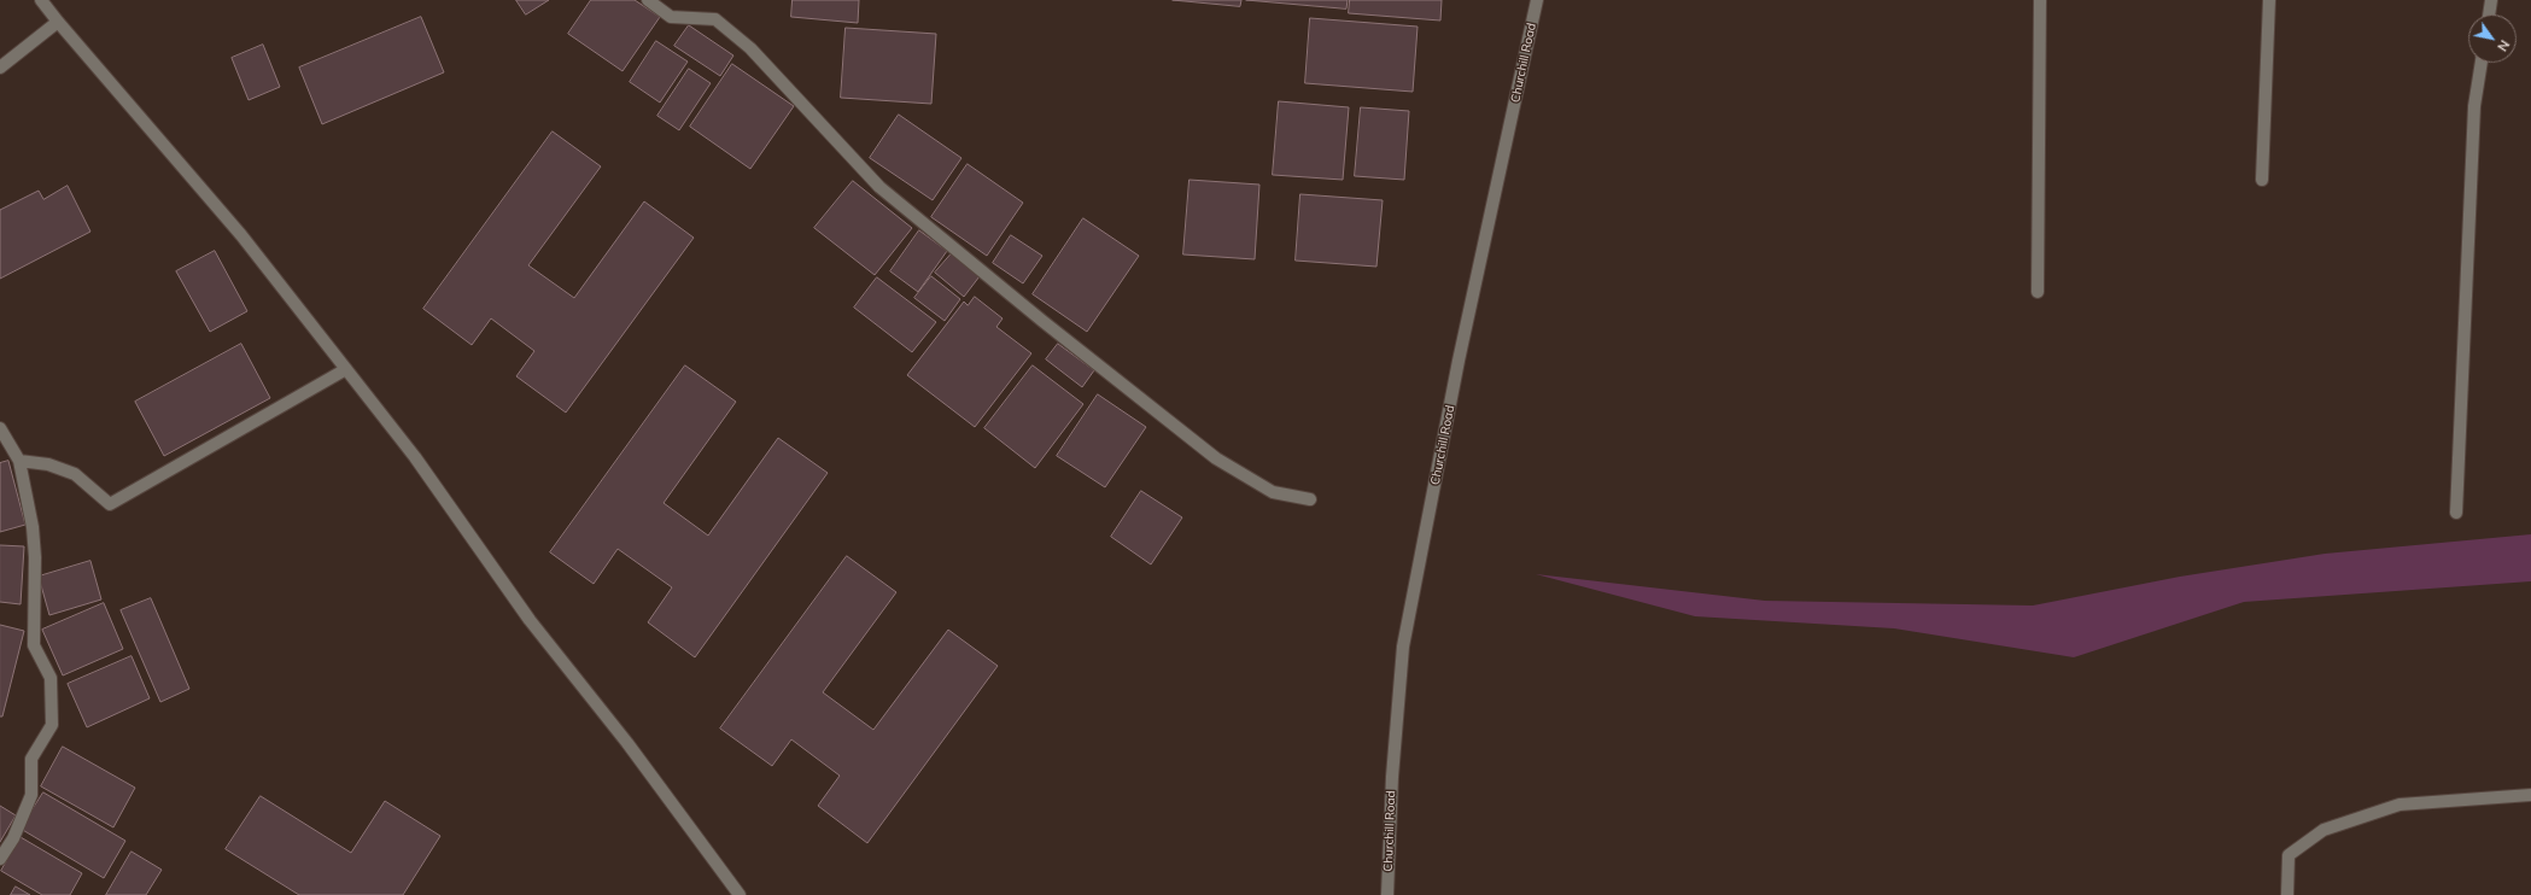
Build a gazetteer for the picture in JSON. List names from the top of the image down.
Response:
{
  "streets": {
    "street": ["Churchill Road"]
  },
  "north": "bottom right"
}
